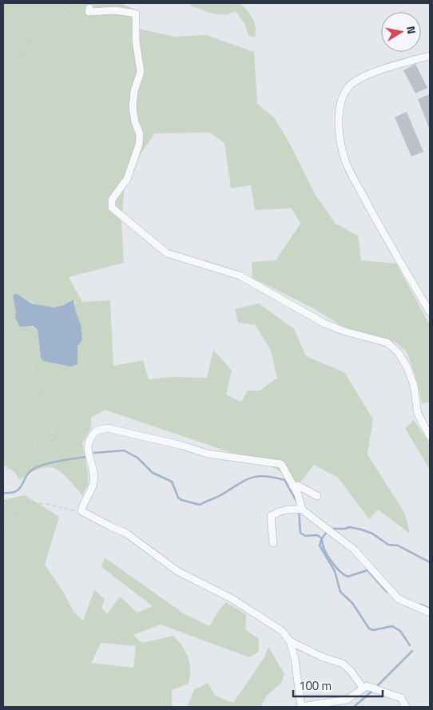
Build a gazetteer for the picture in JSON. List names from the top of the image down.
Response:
{
  "scale_bar": "100 m",
  "north": "right"
}
